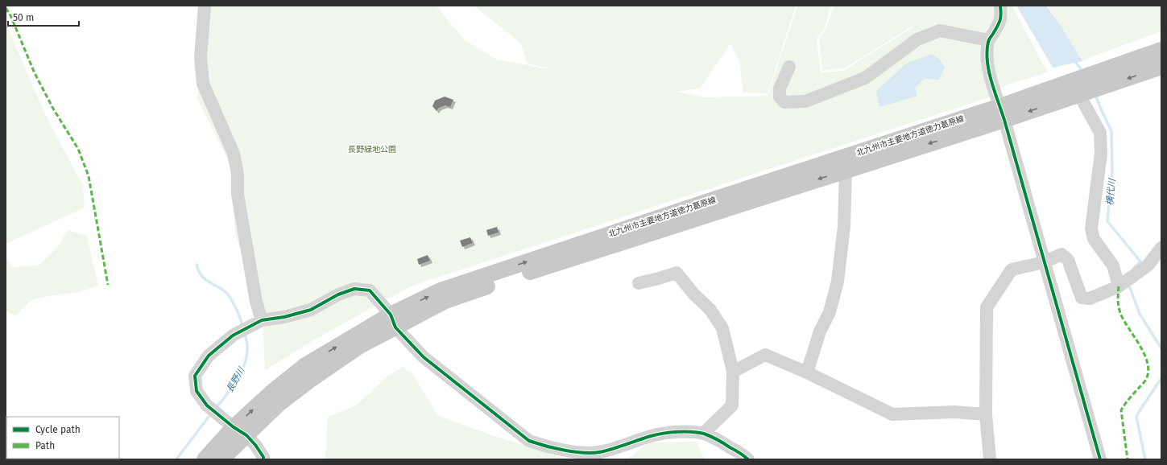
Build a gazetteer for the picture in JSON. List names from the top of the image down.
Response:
{
  "streets": {
    "main road": ["北九州市主要地方道徳力葛原線"]
  },
  "water": ["横代川", "長野川"],
  "parks": ["長野緑地公園"],
  "legend": ["Cycle path", "Path"],
  "scale_bar": "50 m"
}
